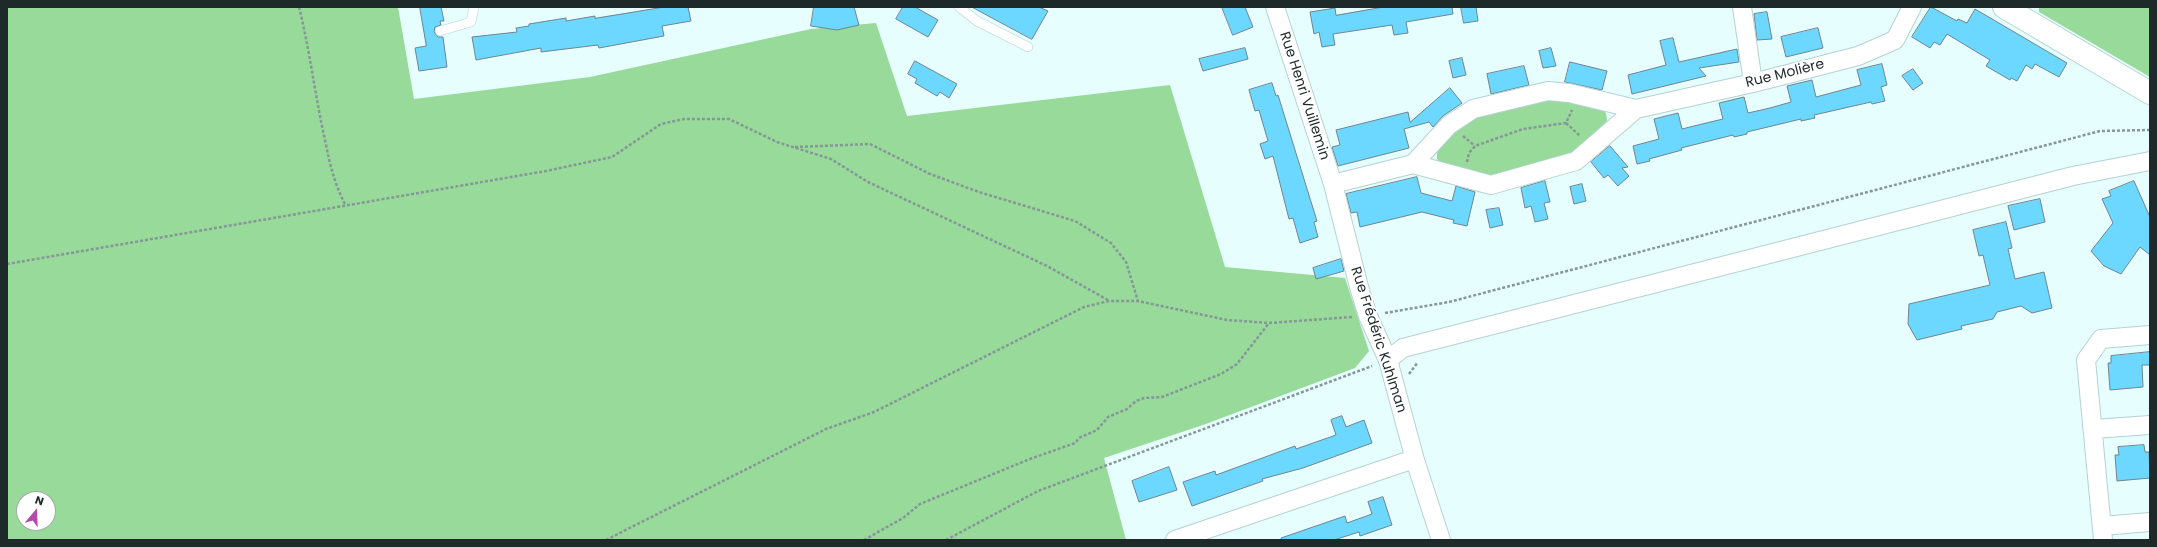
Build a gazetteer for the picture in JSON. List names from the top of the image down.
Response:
{
  "streets": {
    "street": ["Rue Molière", "Rue Henri Vuillemin", "Rue Frédéric Kuhlman"]
  },
  "crossings": [
    ["Rue Molière", "Rue Henri Vuillemin"],
    ["Rue Molière", "Rue Frédéric Kuhlman"],
    ["Rue Henri Vuillemin", "Rue Frédéric Kuhlman"]
  ],
  "north": "top"
}
